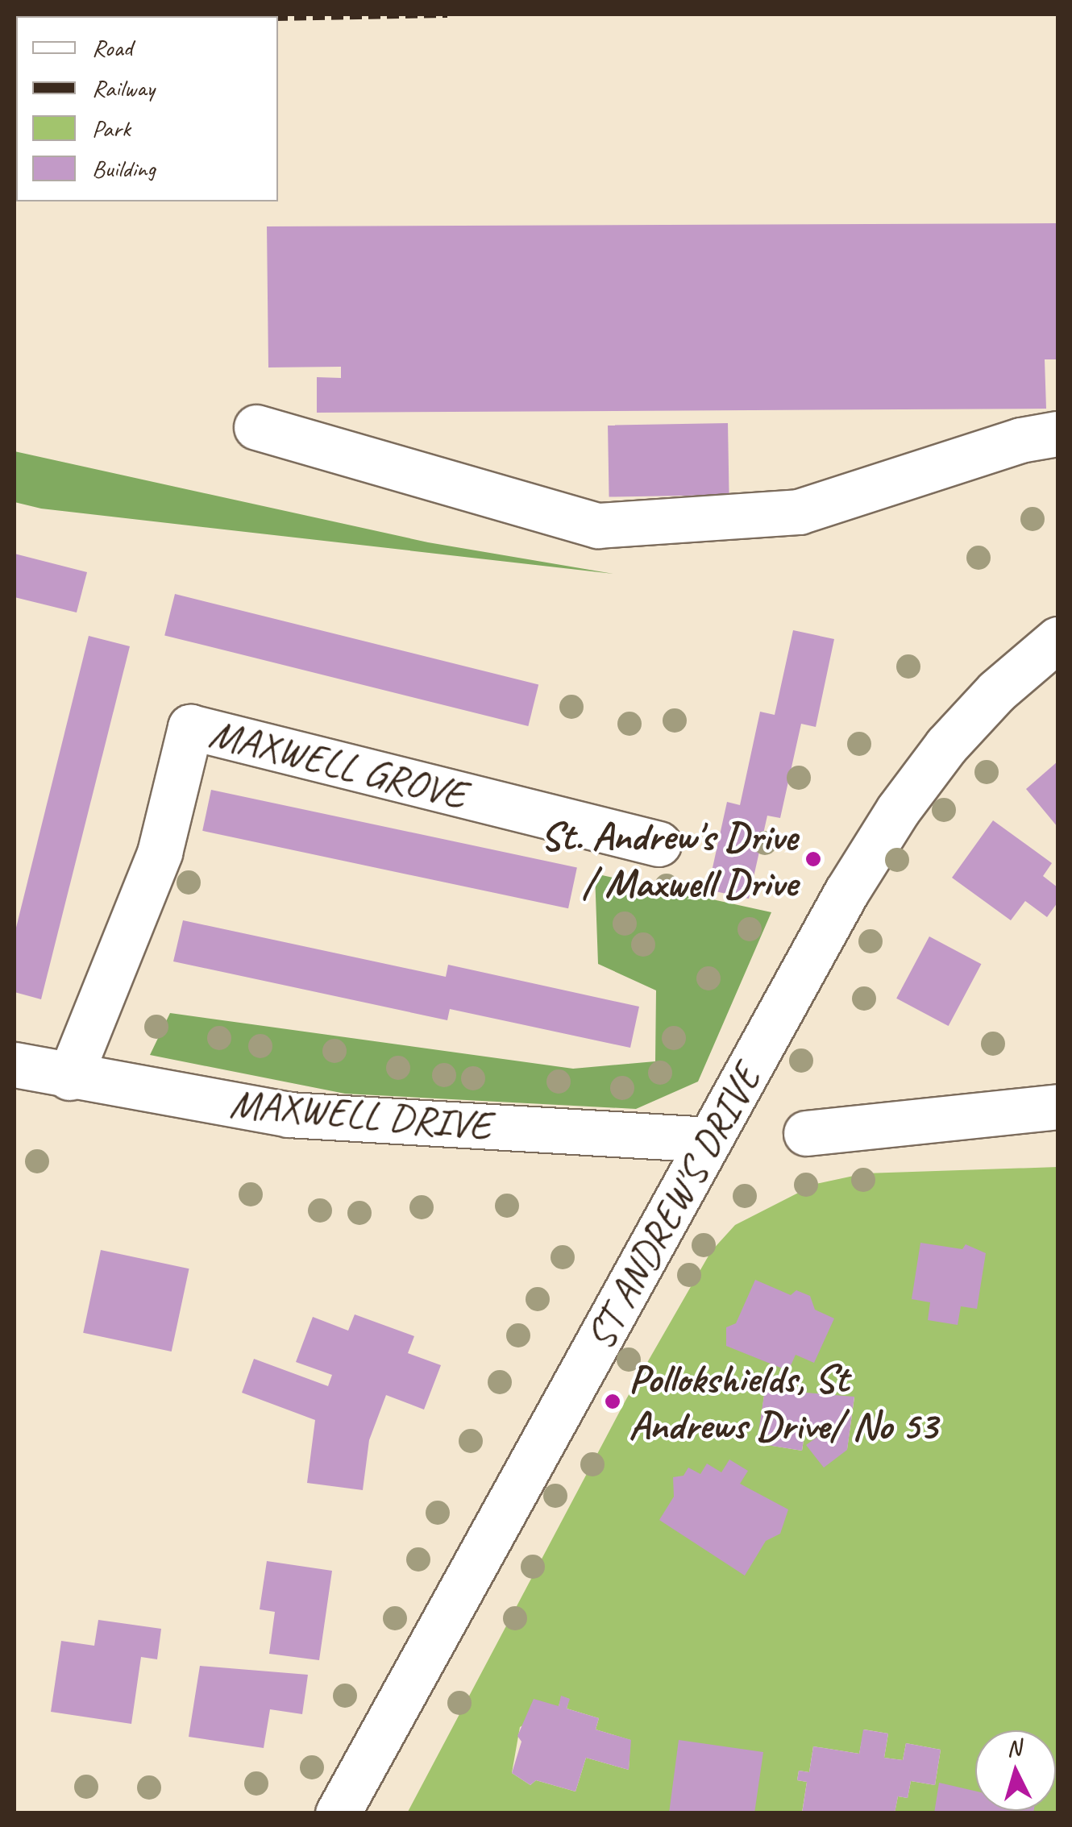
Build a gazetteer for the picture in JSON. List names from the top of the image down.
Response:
{
  "streets": {
    "street": ["MAXWELL GROVE", "MAXWELL DRIVE", "ST ANDREW'S DRIVE"]
  },
  "crossings": [
    ["MAXWELL GROVE", "MAXWELL DRIVE"],
    ["MAXWELL DRIVE", "ST ANDREW'S DRIVE"]
  ],
  "places": ["St. Andrew's Drive / Maxwell Drive", "Pollokshields, St Andrews Drive/ No 53"],
  "legend": [
    "Road",
    "Railway",
    "Park",
    "Building"
  ],
  "north": "top"
}
